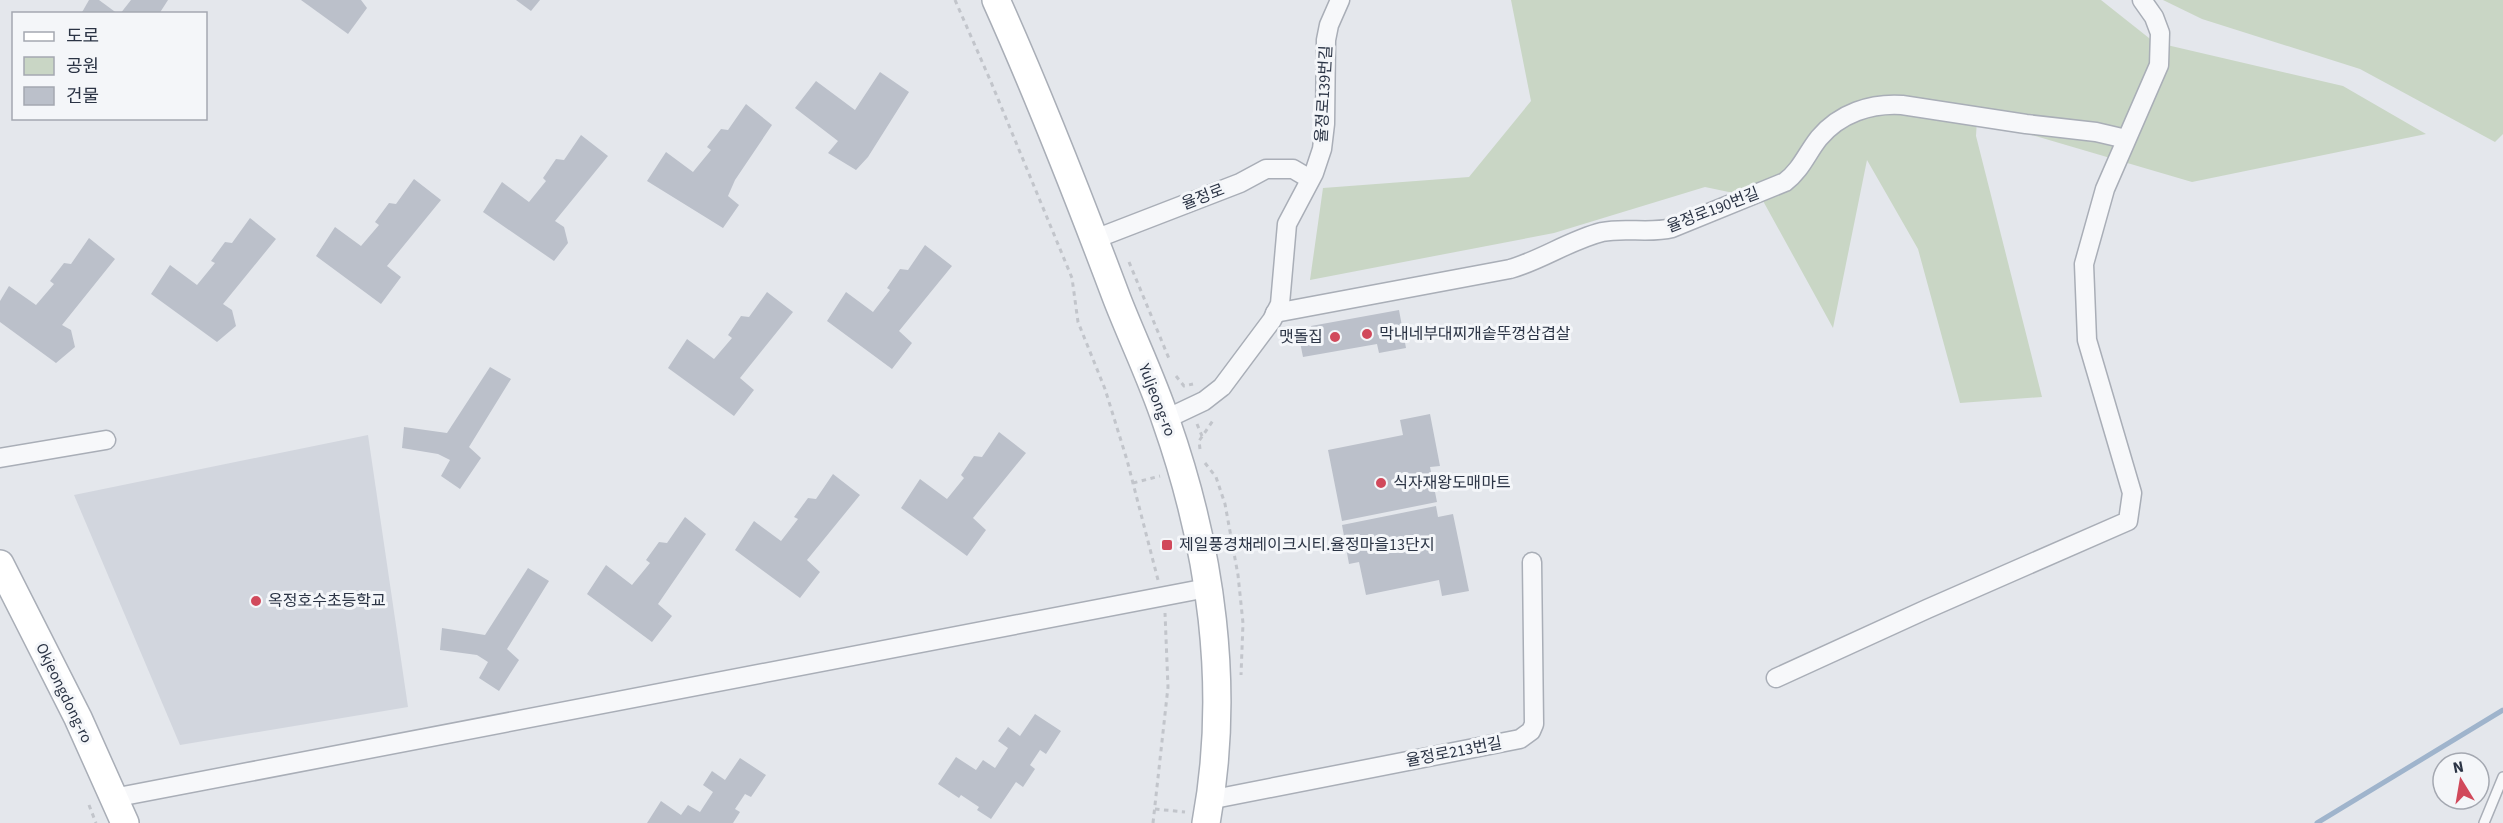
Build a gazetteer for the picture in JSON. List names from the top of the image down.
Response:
{
  "streets": {
    "main road": ["Yuljeong-ro", "Okjeongdong-ro"],
    "street": [
      "율정로139번길",
      "율정로",
      "율정로190번길",
      "율정로213번길"
    ]
  },
  "crossings": [
    ["율정로139번길", "율정로"],
    ["율정로139번길", "율정로190번길"],
    ["율정로139번길", "Yuljeong-ro"],
    ["율정로", "Yuljeong-ro"],
    ["Yuljeong-ro", "율정로213번길"]
  ],
  "places": {
    "other": [
      "막내네부대찌개솥뚜껑삼겹살",
      "맷돌집",
      "식자재왕도매마트",
      "옥정호수초등학교"
    ],
    "transit": ["제일풍경채레이크시티.율정마을13단지"]
  },
  "legend": ["도로", "공원", "건물"],
  "north": "top"
}
